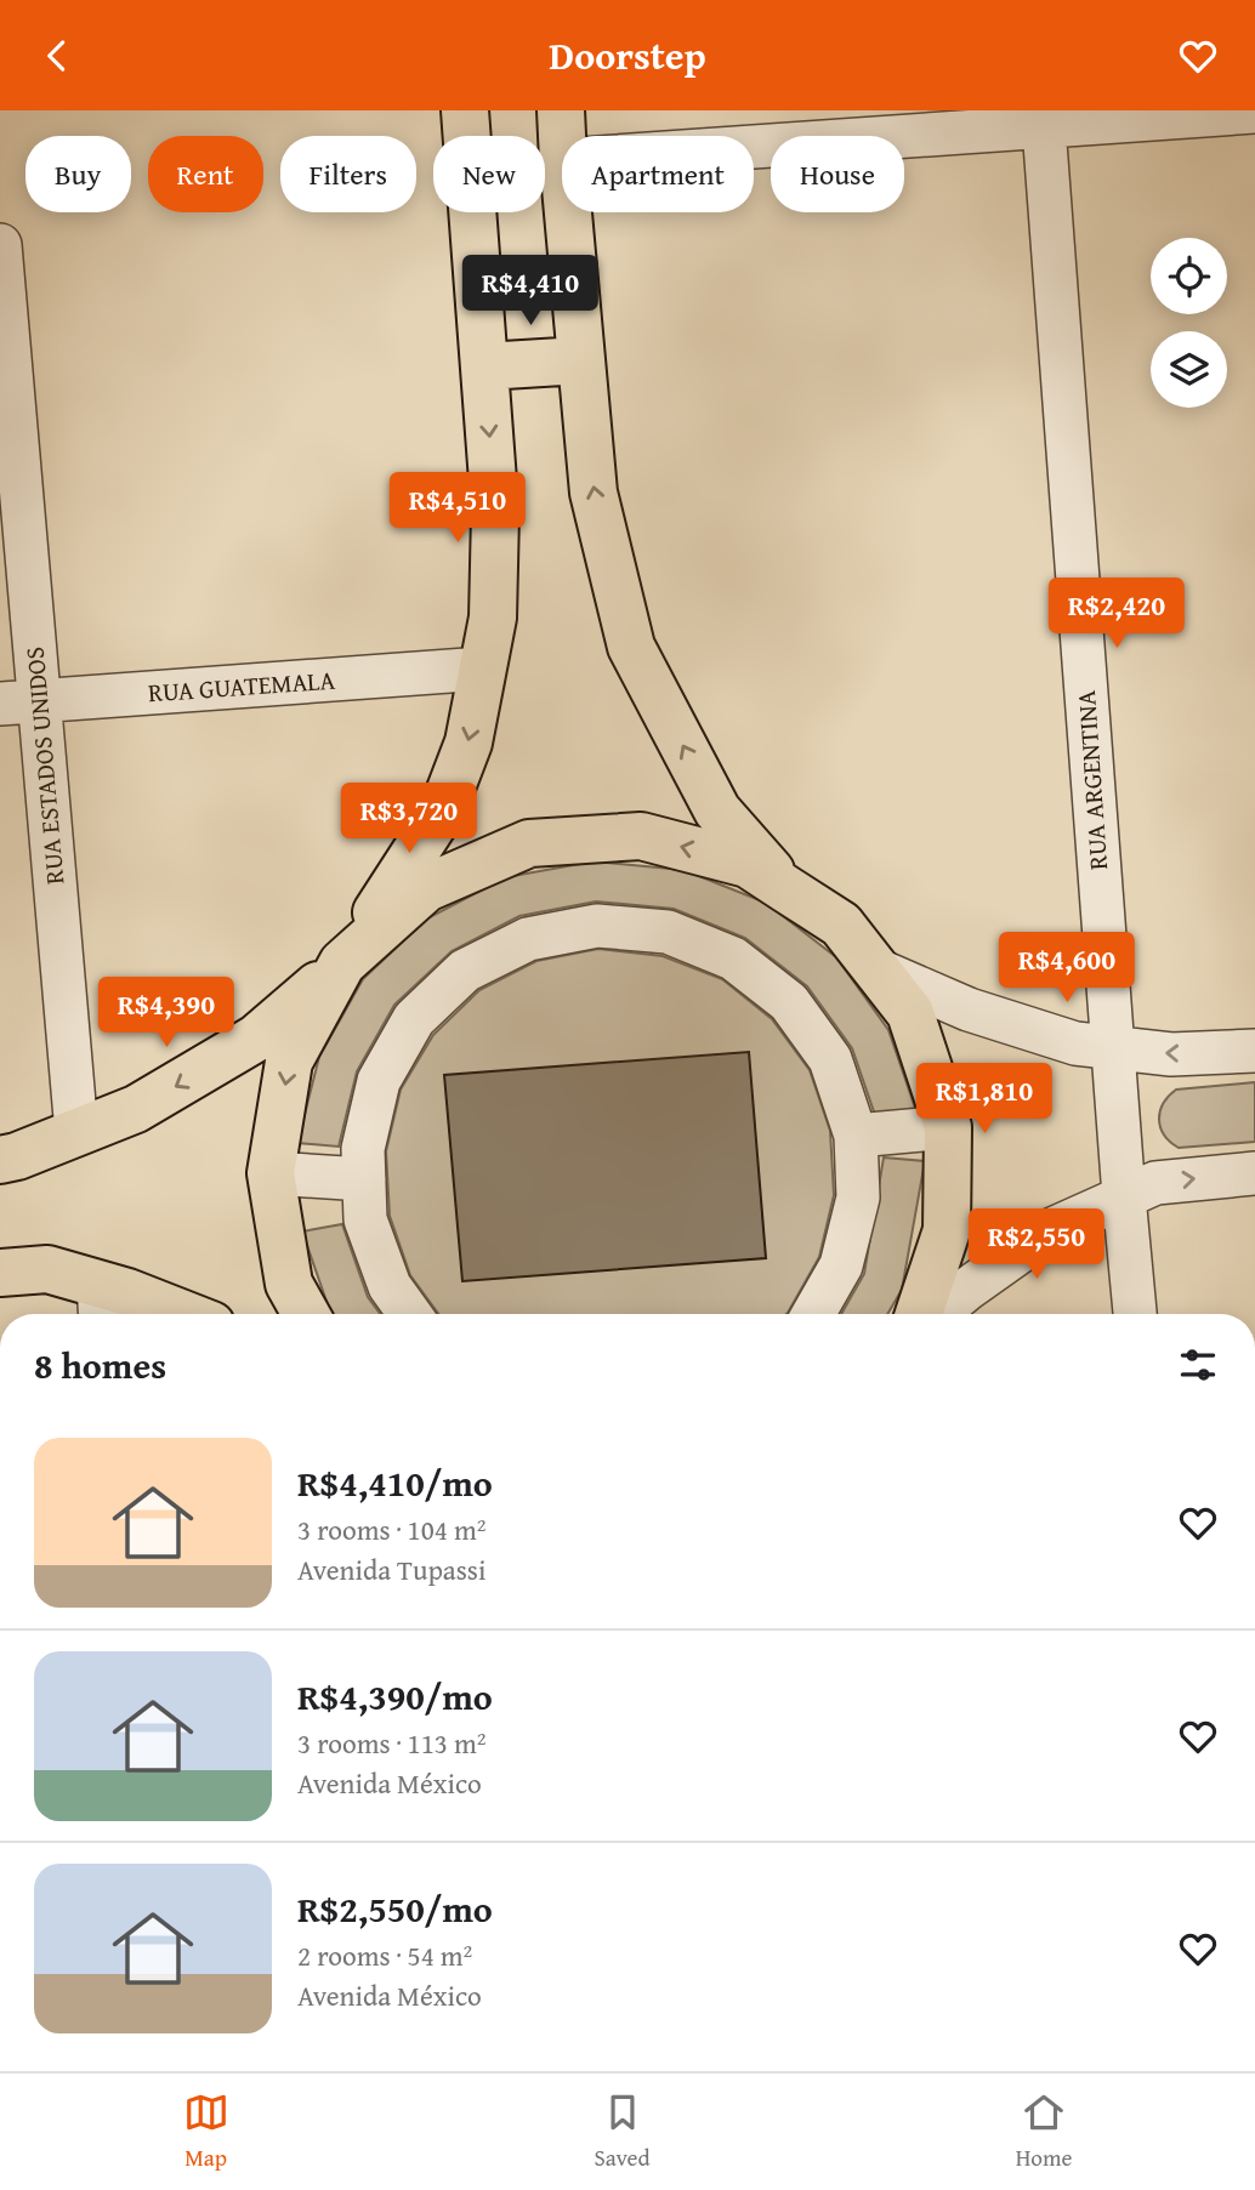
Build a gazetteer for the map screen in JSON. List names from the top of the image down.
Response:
{
  "streets": {
    "street": ["RUA GUATEMALA", "RUA ESTADOS UNIDOS", "RUA ARGENTINA"]
  },
  "crossings": [
    ["RUA GUATEMALA", "RUA ESTADOS UNIDOS"]
  ],
  "page": {
    "header": "Doorstep",
    "chip": [
      "Buy",
      "Rent",
      "Filters",
      "New",
      "Apartment",
      "House"
    ],
    "price": [
      "R$4,410",
      "R$4,510",
      "R$2,420",
      "R$3,720",
      "R$4,600",
      "R$4,390",
      "R$1,810",
      "R$2,550"
    ],
    "heading": "8 homes",
    "list": [
      {
        "name": "R$4,410/mo",
        "note": "3 rooms · 104 m² · Avenida Tupassi"
      },
      {
        "name": "R$4,390/mo",
        "note": "3 rooms · 113 m² · Avenida México"
      },
      {
        "name": "R$2,550/mo",
        "note": "2 rooms · 54 m² · Avenida México"
      }
    ],
    "tabs": ["Map", "Saved", "Home"]
  }
}
